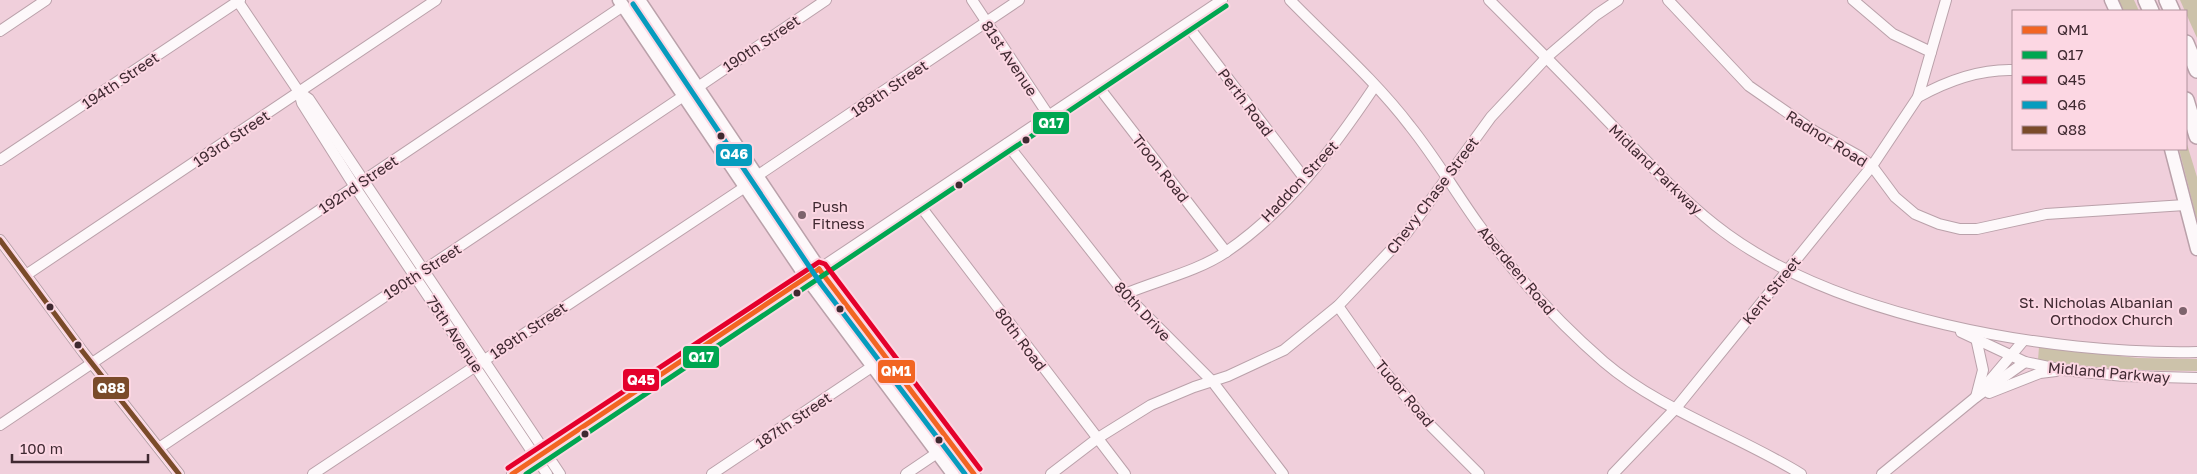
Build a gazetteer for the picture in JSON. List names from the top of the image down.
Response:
{
  "streets": {
    "street": [
      "190th Street",
      "81st Avenue",
      "194th Street",
      "189th Street",
      "Perth Road",
      "193rd Street",
      "Radnor Road",
      "Troon Road",
      "Midland Parkway",
      "Haddon Street",
      "192nd Street",
      "Chevy Chase Street",
      "Aberdeen Road",
      "Kent Street",
      "80th Drive",
      "75th Avenue",
      "80th Road",
      "Tudor Road",
      "187th Street"
    ]
  },
  "crossings": [
    ["190th Street", "75th Avenue"],
    ["81st Avenue", "189th Street"],
    ["194th Street", "75th Avenue"],
    ["189th Street", "75th Avenue"],
    ["Perth Road", "Haddon Street"],
    ["193rd Street", "75th Avenue"],
    ["Radnor Road", "Kent Street"],
    ["Troon Road", "Haddon Street"],
    ["Midland Parkway", "Chevy Chase Street"],
    ["Midland Parkway", "Kent Street"],
    ["Haddon Street", "Aberdeen Road"],
    ["Haddon Street", "80th Drive"],
    ["192nd Street", "75th Avenue"],
    ["Chevy Chase Street", "Aberdeen Road"],
    ["Chevy Chase Street", "80th Drive"],
    ["Chevy Chase Street", "80th Road"],
    ["Chevy Chase Street", "Tudor Road"],
    ["Aberdeen Road", "Kent Street"]
  ],
  "places": ["Push Fitness", "St. Nicholas Albanian Orthodox Church"],
  "lines": [
    "transit line Q46",
    "transit line Q17",
    "transit line Q88",
    "transit line Q45",
    "transit line QM1"
  ],
  "legend": [
    "QM1",
    "Q17",
    "Q45",
    "Q46",
    "Q88"
  ],
  "scale_bar": "100 m"
}
